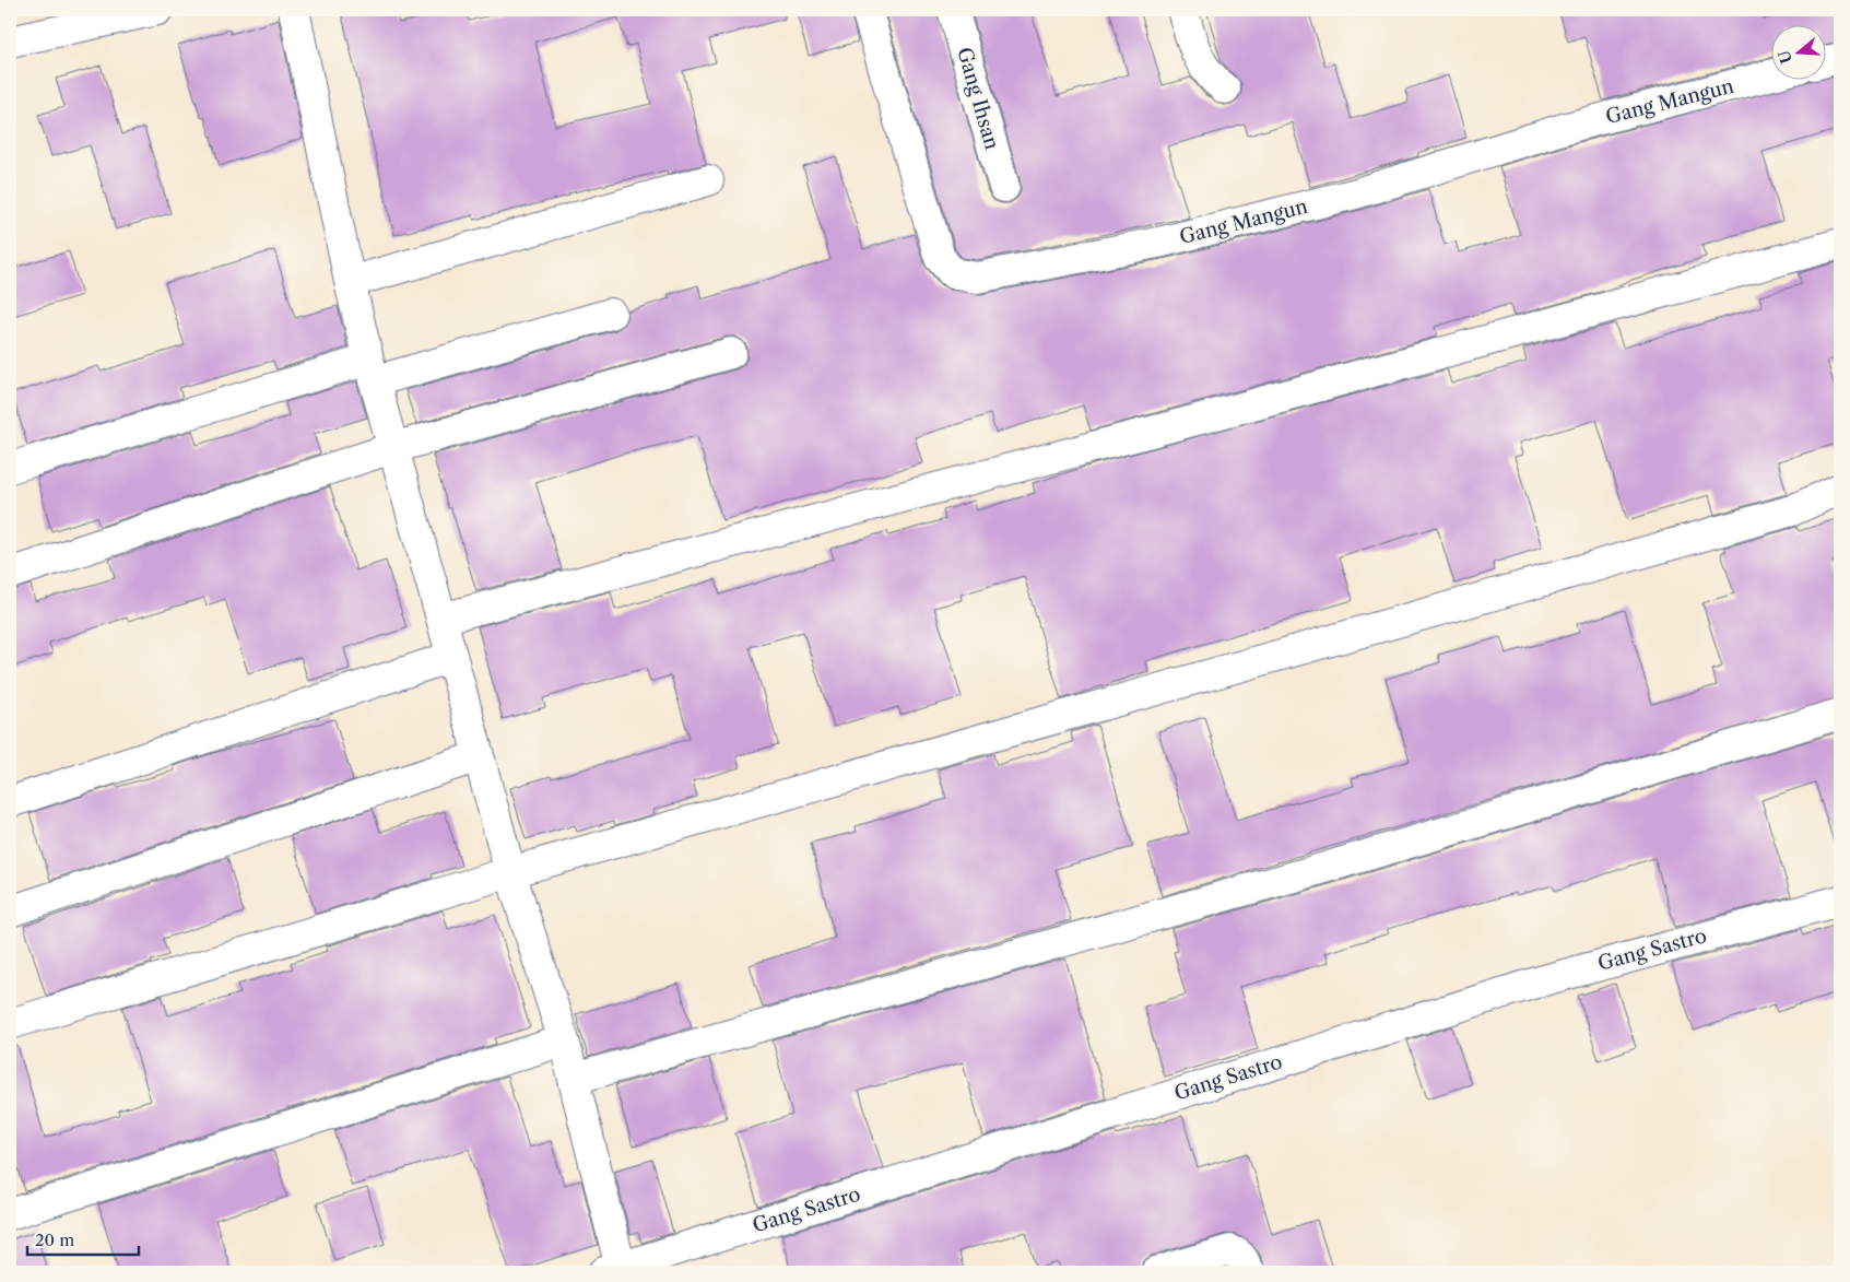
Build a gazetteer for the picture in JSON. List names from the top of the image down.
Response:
{
  "streets": {
    "street": ["Gang Ihsan", "Gang Mangun", "Gang Sastro"]
  },
  "scale_bar": "20 m",
  "north": "left"
}
